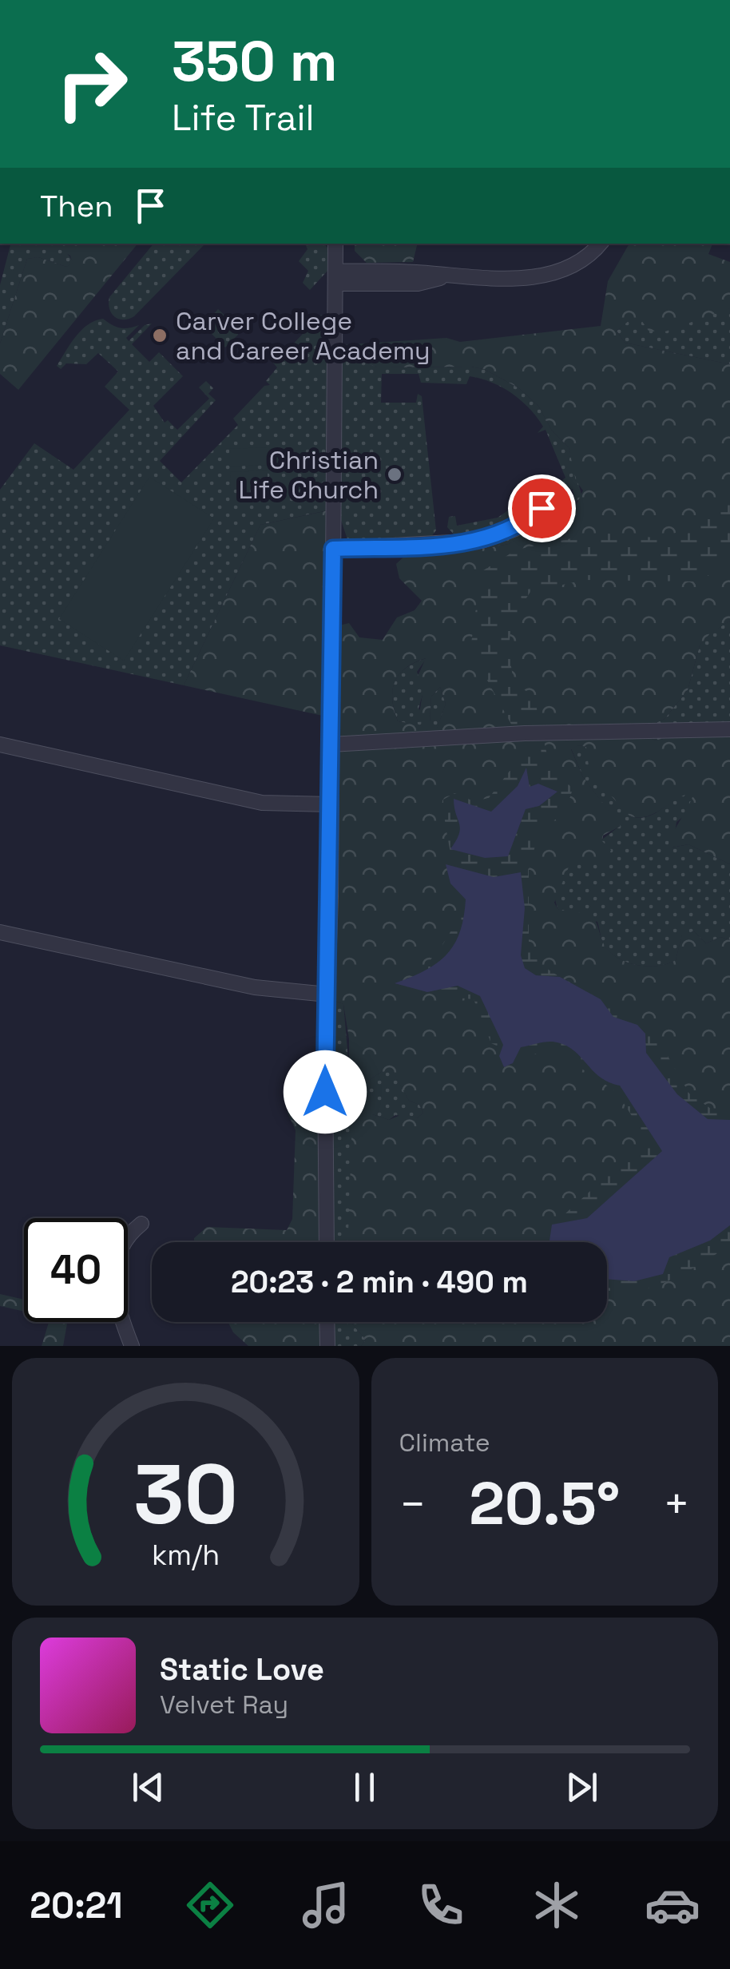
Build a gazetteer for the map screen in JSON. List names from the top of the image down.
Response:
{
  "places": ["Carver College and Career Academy", "Christian Life Church"],
  "page": {
    "turn": ["350 m", "Life Trail"],
    "then": "Then",
    "limit": "40",
    "trip": "20:23 · 2 min · 490 m",
    "tile": "Climate",
    "heat": ["−", "20.5°", "+"],
    "song": ["Static Love", "Velvet Ray"],
    "tabs": "20:21",
    "gauge": ["30", "km/h"]
  }
}
